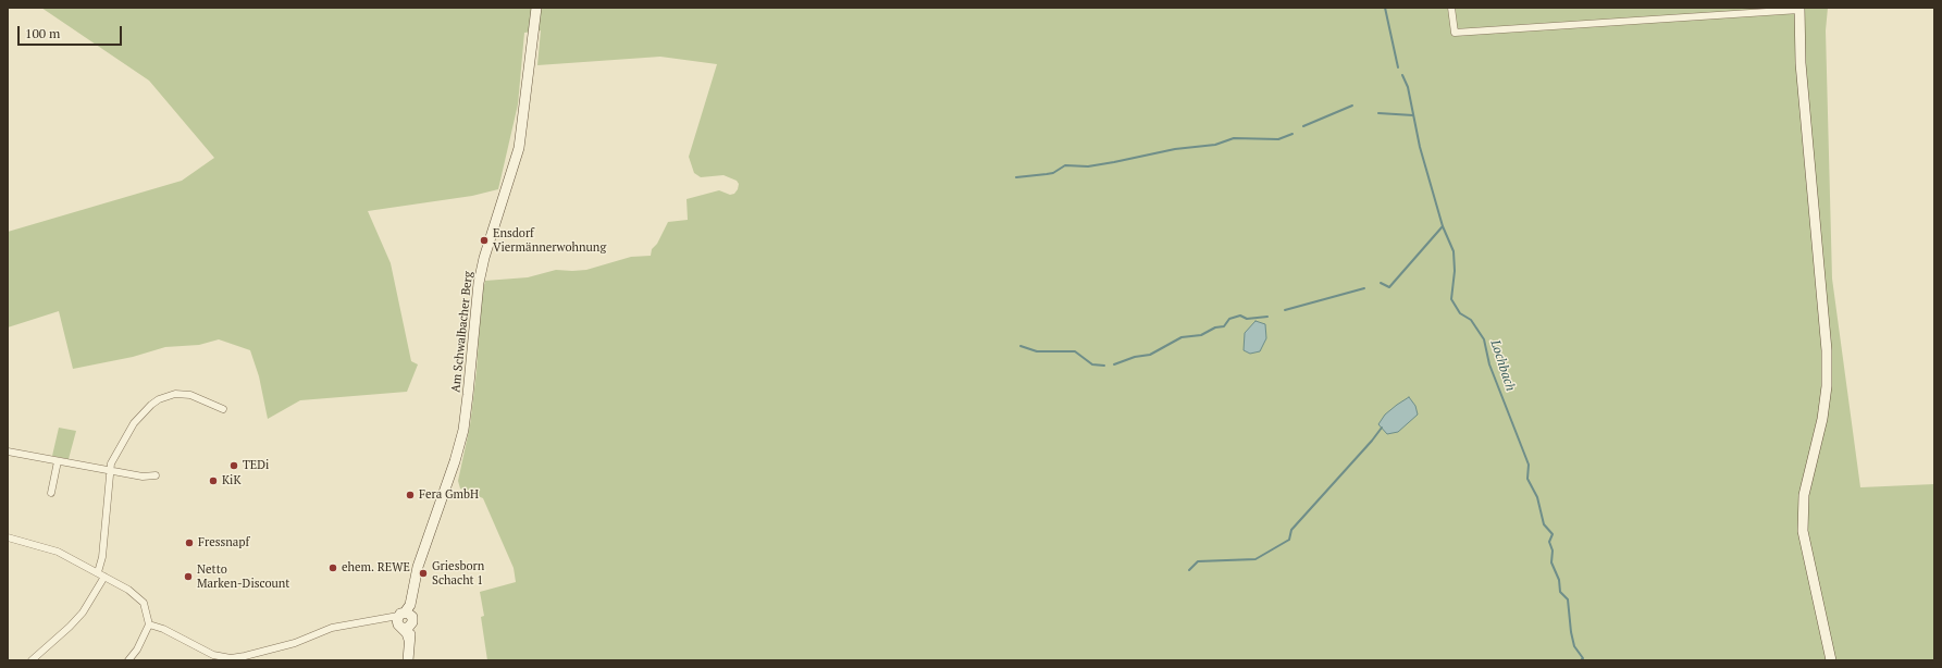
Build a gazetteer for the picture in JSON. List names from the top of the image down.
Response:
{
  "streets": {
    "main road": ["Am Schwalbacher Berg"]
  },
  "water": ["Lochbach"],
  "places": [
    "Ensdorf Viermännerwohnung",
    "TEDi",
    "KiK",
    "Fera GmbH",
    "Fressnapf",
    "ehem. REWE",
    "Griesborn Schacht 1",
    "Netto Marken-Discount"
  ],
  "scale_bar": "100 m"
}
